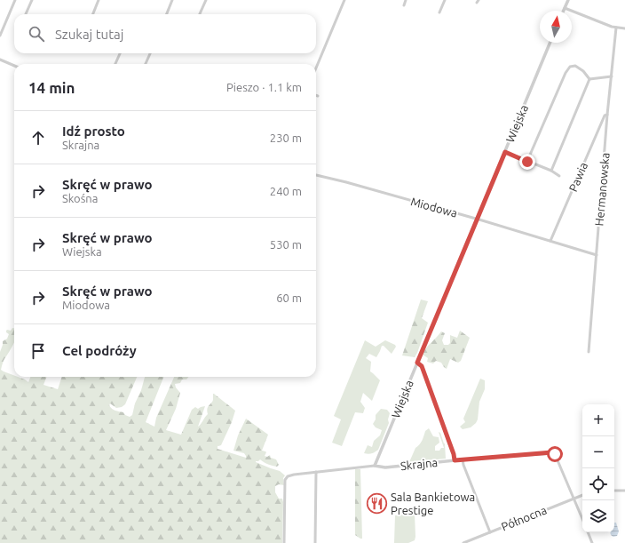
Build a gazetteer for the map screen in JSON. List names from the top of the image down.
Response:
{
  "streets": {
    "street": [
      "Wiejska",
      "Pawia",
      "Hermanowska",
      "Miodowa",
      "Skrajna",
      "Północna"
    ]
  },
  "crossings": [
    ["Wiejska", "Miodowa"],
    ["Wiejska", "Skrajna"],
    ["Pawia", "Hermanowska"],
    ["Pawia", "Miodowa"],
    ["Hermanowska", "Miodowa"],
    ["Skrajna", "Północna"]
  ],
  "places": {
    "restaurant": ["Sala Bankietowa Prestige"]
  },
  "north": "top",
  "page": {
    "search": "Szukaj tutaj",
    "heading": ["14 min", "Pieszo · 1.1 km"],
    "list": [
      ["Idź prosto", "Skrajna", "230 m"],
      ["Skręć w prawo", "Skośna", "240 m"],
      ["Skręć w prawo", "Wiejska", "530 m"],
      ["Skręć w prawo", "Miodowa", "60 m"],
      "Cel podróży"
    ],
    "map_buttons": ["+", "−"]
  }
}
